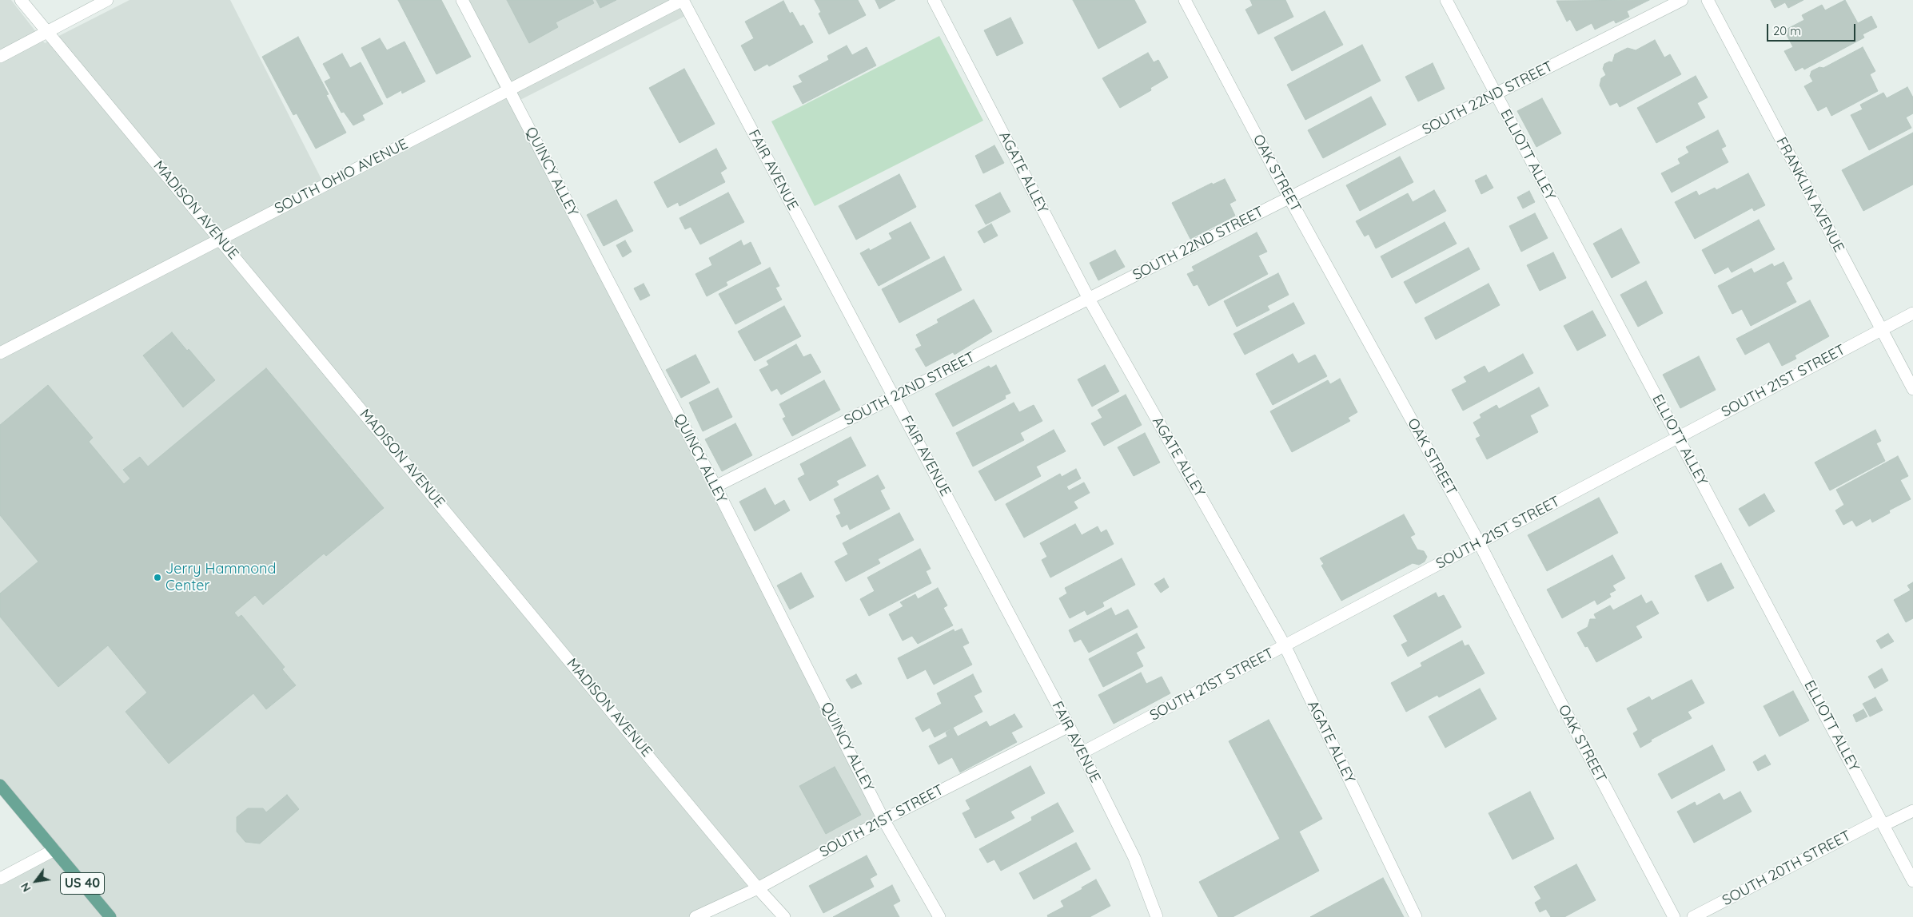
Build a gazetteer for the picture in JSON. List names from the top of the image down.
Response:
{
  "streets": {
    "main road": ["US 40"],
    "street": [
      "SOUTH 22ND STREET",
      "ELLIOTT ALLEY",
      "FAIR AVENUE",
      "QUINCY ALLEY",
      "AGATE ALLEY",
      "OAK STREET",
      "SOUTH OHIO AVENUE",
      "FRANKLIN AVENUE",
      "MADISON AVENUE",
      "SOUTH 21ST STREET",
      "SOUTH 20TH STREET"
    ]
  },
  "crossings": [
    ["SOUTH 22ND STREET", "ELLIOTT ALLEY"],
    ["SOUTH 22ND STREET", "FAIR AVENUE"],
    ["SOUTH 22ND STREET", "QUINCY ALLEY"],
    ["SOUTH 22ND STREET", "AGATE ALLEY"],
    ["SOUTH 22ND STREET", "OAK STREET"],
    ["ELLIOTT ALLEY", "SOUTH 21ST STREET"],
    ["ELLIOTT ALLEY", "SOUTH 20TH STREET"],
    ["FAIR AVENUE", "SOUTH OHIO AVENUE"],
    ["FAIR AVENUE", "SOUTH 21ST STREET"],
    ["QUINCY ALLEY", "SOUTH OHIO AVENUE"],
    ["QUINCY ALLEY", "SOUTH 21ST STREET"],
    ["AGATE ALLEY", "SOUTH 21ST STREET"],
    ["OAK STREET", "SOUTH 21ST STREET"],
    ["SOUTH OHIO AVENUE", "MADISON AVENUE"],
    ["FRANKLIN AVENUE", "SOUTH 21ST STREET"],
    ["MADISON AVENUE", "SOUTH 21ST STREET"]
  ],
  "places": ["Jerry Hammond Center"],
  "scale_bar": "20 m",
  "north": "bottom left"
}
